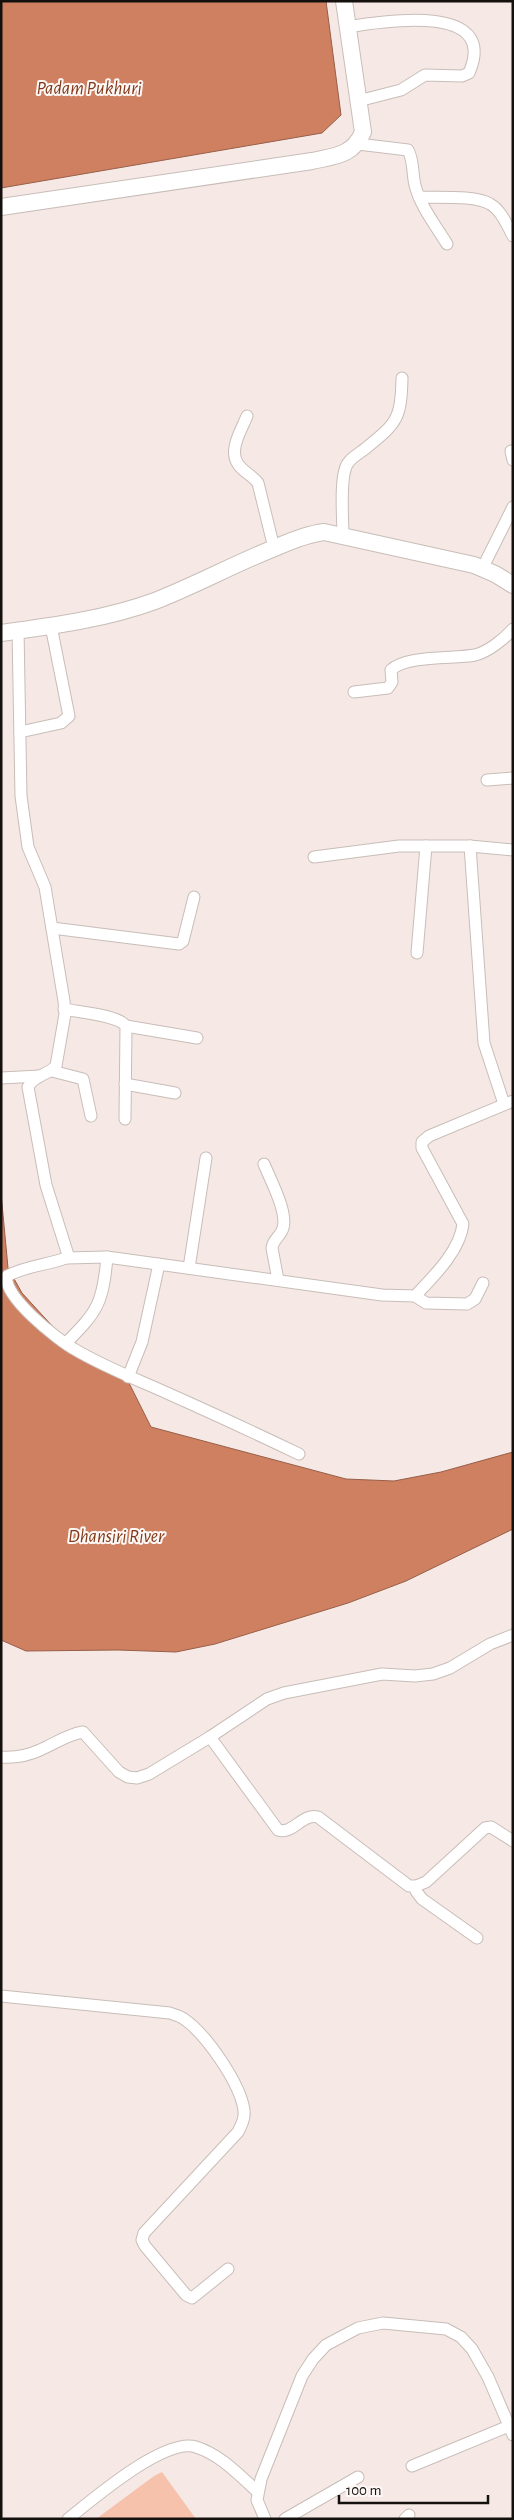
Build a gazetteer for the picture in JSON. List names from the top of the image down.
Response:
{
  "water": ["Padam Pukhuri", "Dhansiri River"],
  "scale_bar": "100 m"
}
